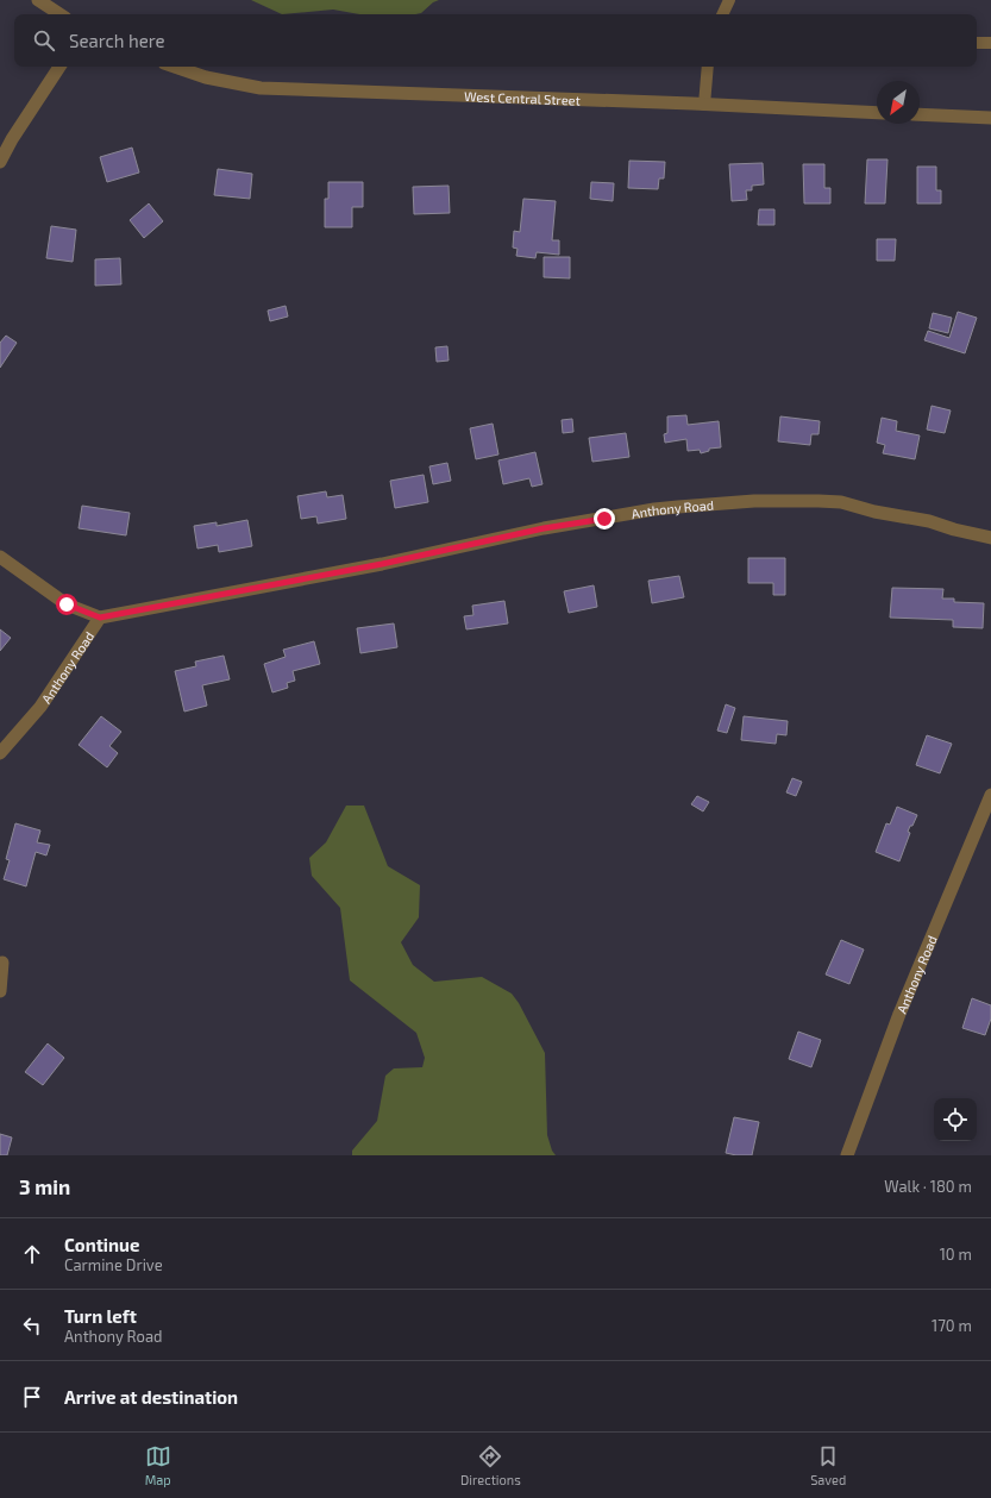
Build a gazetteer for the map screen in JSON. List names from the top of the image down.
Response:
{
  "streets": {
    "street": ["West Central Street", "Anthony Road"]
  },
  "north": "bottom left",
  "page": {
    "search": "Search here",
    "heading": ["3 min", "Walk · 180 m"],
    "list": [
      ["Continue", "Carmine Drive", "10 m"],
      ["Turn left", "Anthony Road", "170 m"],
      "Arrive at destination"
    ],
    "nav": ["Map", "Directions", "Saved"]
  }
}
